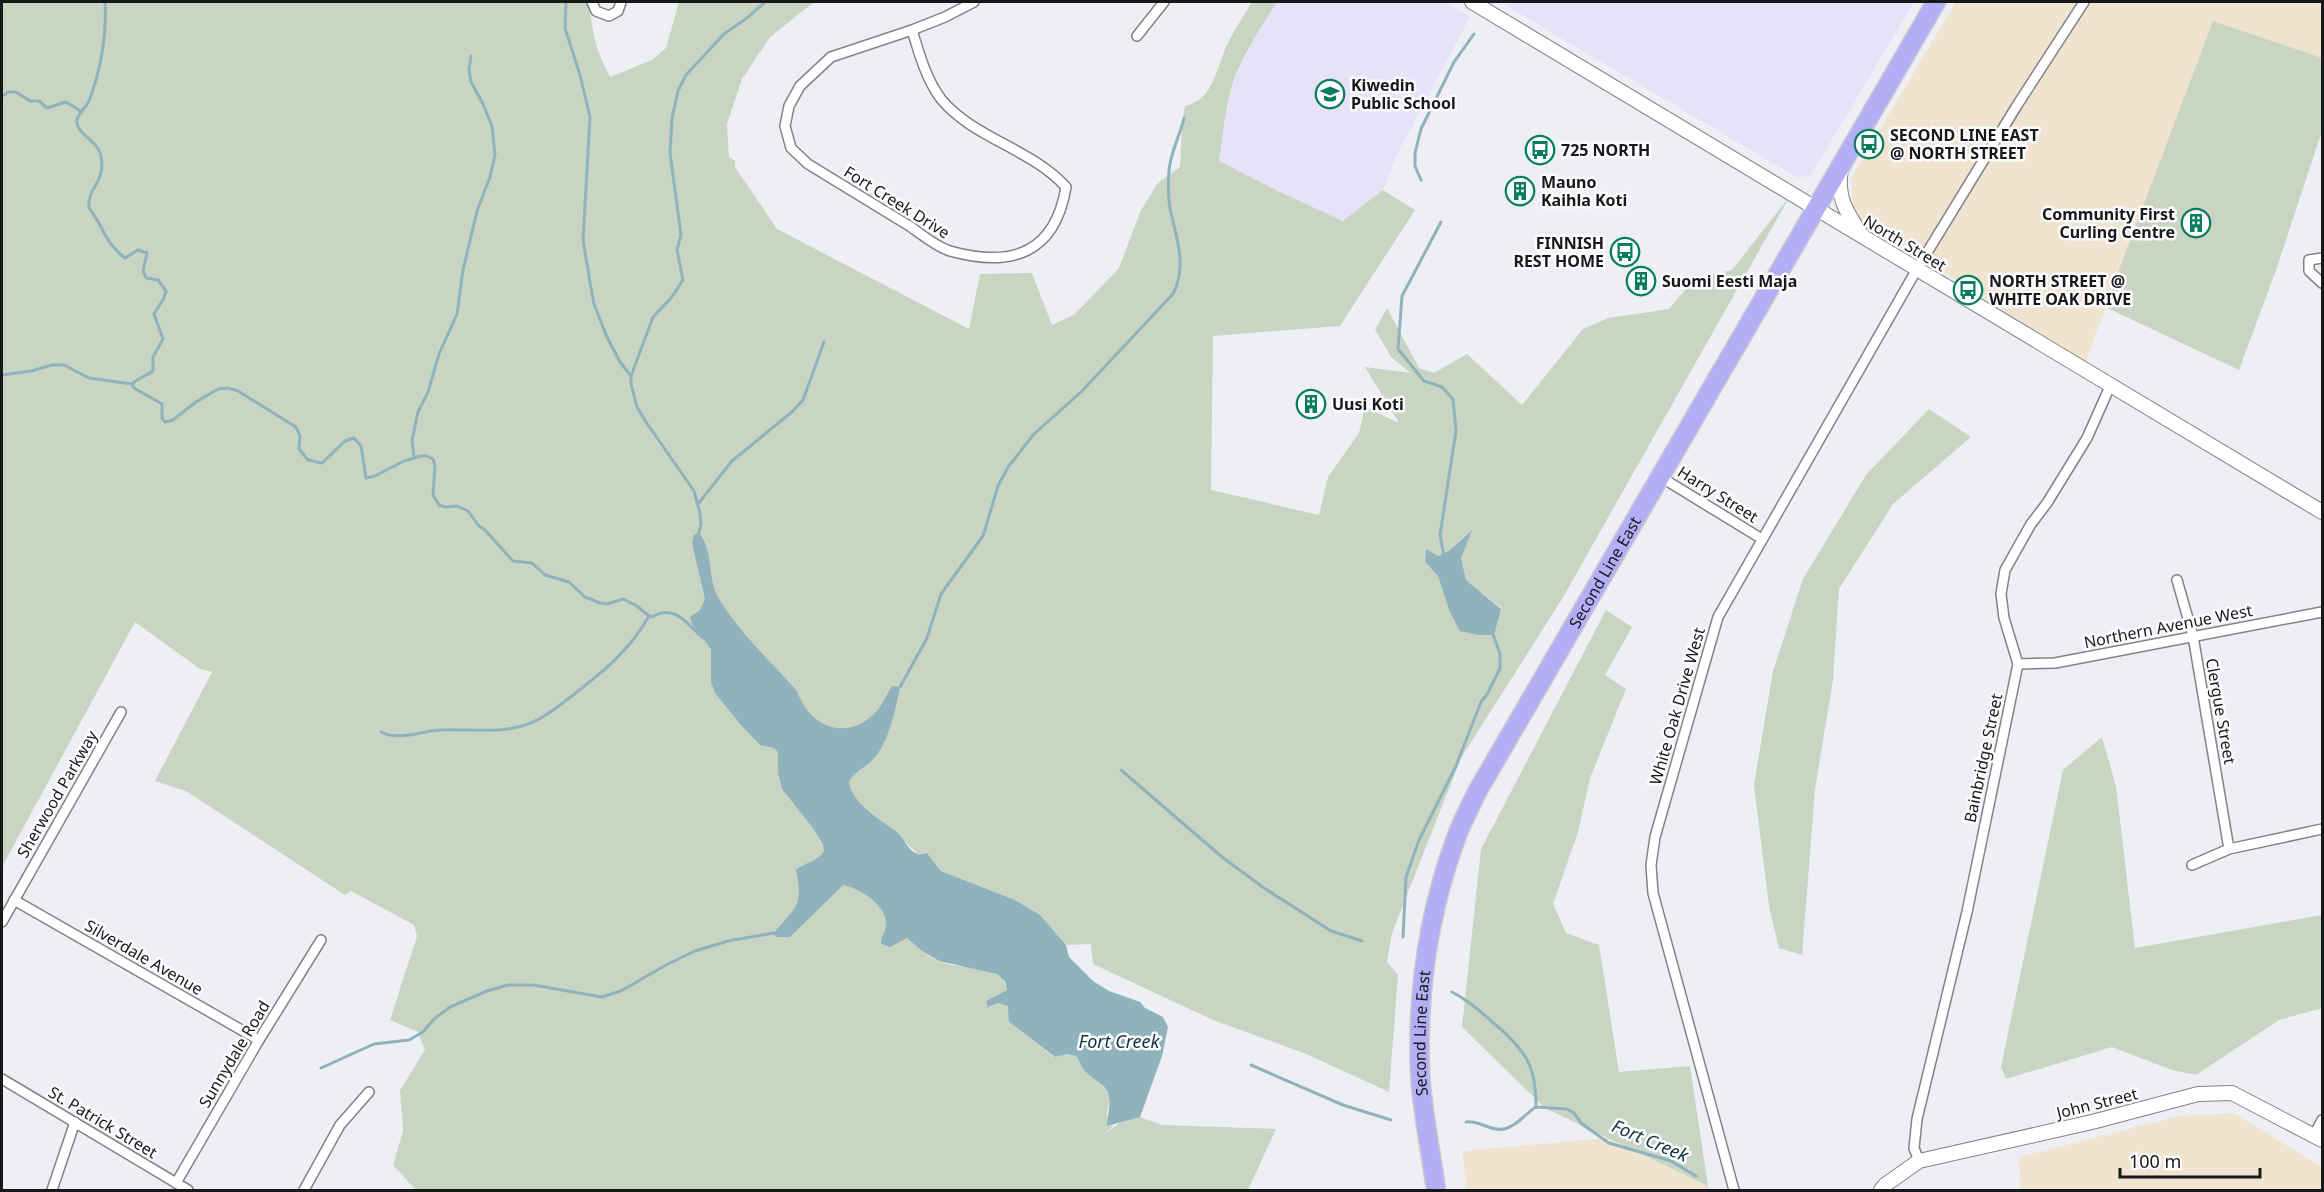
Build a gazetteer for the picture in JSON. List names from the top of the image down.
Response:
{
  "streets": {
    "highway": ["Second Line East"],
    "street": [
      "Fort Creek Drive",
      "North Street",
      "Harry Street",
      "Northern Avenue West",
      "White Oak Drive West",
      "Clergue Street",
      "Bainbridge Street",
      "Sherwood Parkway",
      "Silverdale Avenue",
      "Sunnydale Road",
      "John Street",
      "St. Patrick Street"
    ]
  },
  "crossings": [
    ["North Street", "Second Line East"],
    ["North Street", "White Oak Drive West"],
    ["North Street", "Bainbridge Street"],
    ["Harry Street", "Second Line East"],
    ["Harry Street", "White Oak Drive West"],
    ["Northern Avenue West", "Clergue Street"],
    ["Northern Avenue West", "Bainbridge Street"],
    ["Bainbridge Street", "John Street"],
    ["Sherwood Parkway", "Silverdale Avenue"],
    ["Silverdale Avenue", "Sunnydale Road"],
    ["Sunnydale Road", "St. Patrick Street"]
  ],
  "water": ["Fort Creek"],
  "places": {
    "school or university": ["Kiwedin Public School"],
    "bus stop": [
      "SECOND LINE EAST @ NORTH STREET",
      "725 NORTH",
      "FINNISH REST HOME",
      "NORTH STREET @ WHITE OAK DRIVE"
    ],
    "building": [
      "Mauno Kaihla Koti",
      "Community First Curling Centre",
      "Suomi Eesti Maja",
      "Uusi Koti"
    ]
  },
  "scale_bar": "100 m"
}
